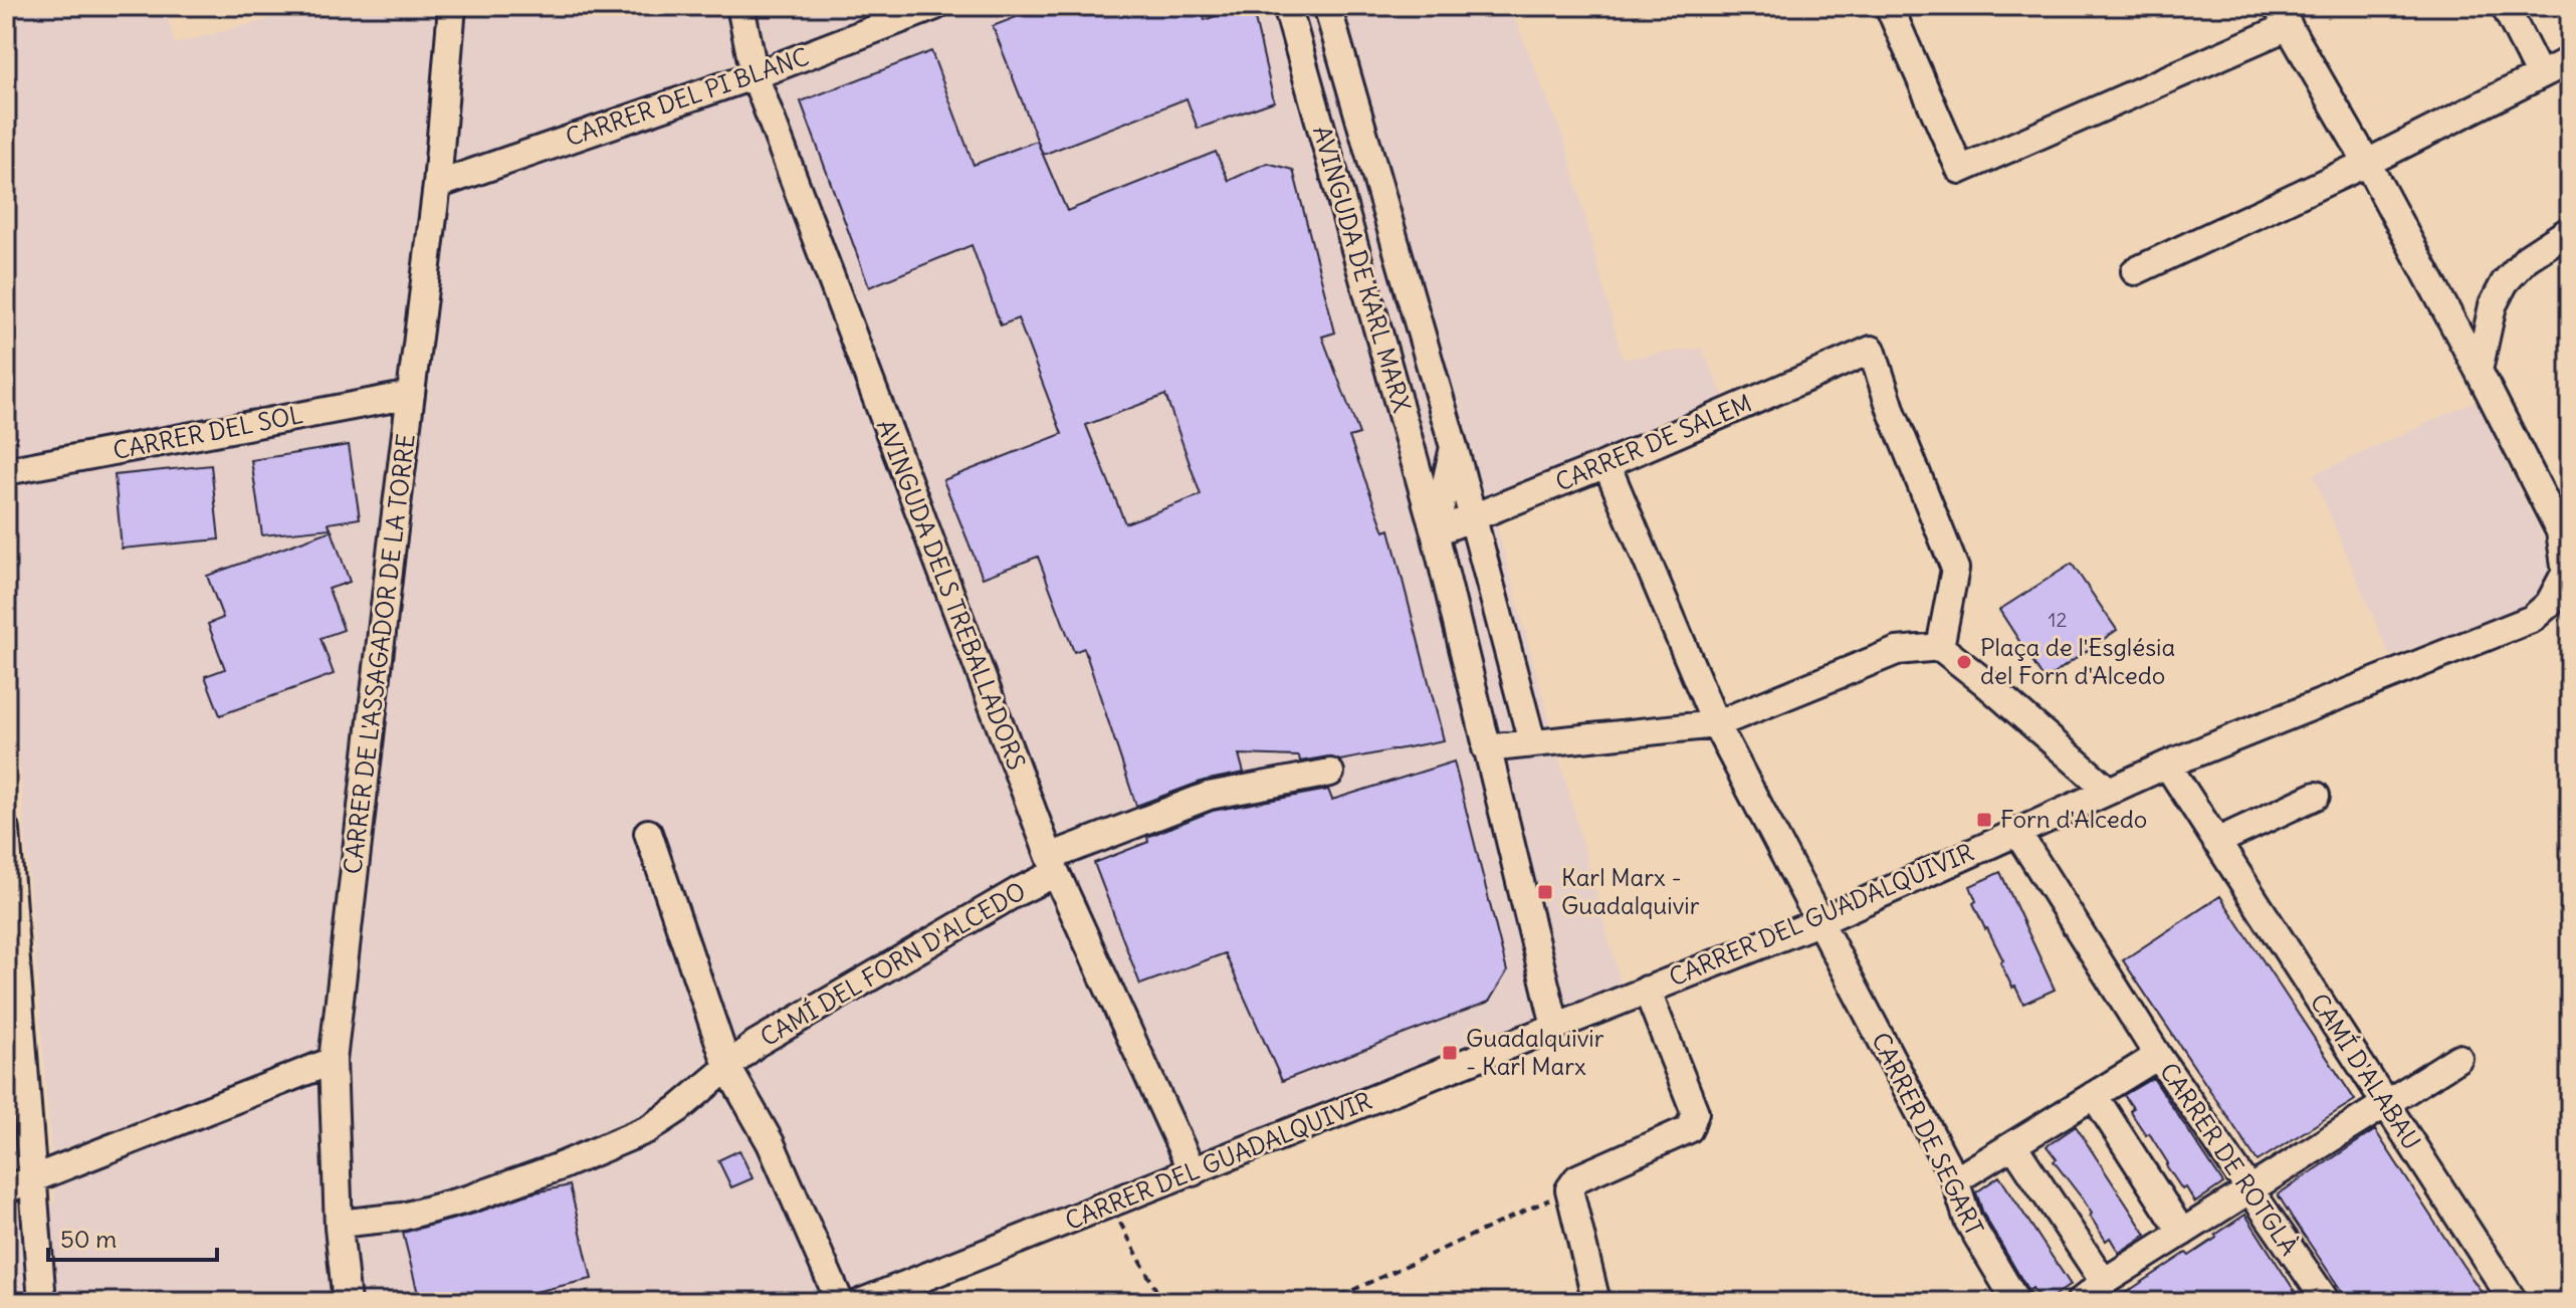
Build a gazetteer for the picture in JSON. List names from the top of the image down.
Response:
{
  "streets": {
    "street": [
      "CARRER DEL PI BLANC",
      "AVINGUDA DE KARL MARX",
      "CARRER DEL SOL",
      "CARRER DE SALEM",
      "AVINGUDA DELS TREBALLADORS",
      "CARRER DE L'ASSAGADOR DE LA TORRE",
      "CARRER DEL GUADALQUIVIR",
      "CAMÍ DEL FORN D'ALCEDO",
      "CAMÍ D'ALABAU",
      "CARRER DE SEGART",
      "CARRER DE ROTGLÀ"
    ]
  },
  "crossings": [
    ["CARRER DEL PI BLANC", "AVINGUDA DELS TREBALLADORS"],
    ["CARRER DEL PI BLANC", "CARRER DE L'ASSAGADOR DE LA TORRE"],
    ["AVINGUDA DE KARL MARX", "CARRER DE SALEM"],
    ["AVINGUDA DE KARL MARX", "CARRER DEL GUADALQUIVIR"],
    ["CARRER DEL SOL", "CARRER DE L'ASSAGADOR DE LA TORRE"],
    ["CARRER DE SALEM", "CARRER DE SEGART"],
    ["AVINGUDA DELS TREBALLADORS", "CARRER DEL GUADALQUIVIR"],
    ["AVINGUDA DELS TREBALLADORS", "CAMÍ DEL FORN D'ALCEDO"],
    ["CARRER DE L'ASSAGADOR DE LA TORRE", "CAMÍ DEL FORN D'ALCEDO"],
    ["CARRER DEL GUADALQUIVIR", "CAMÍ D'ALABAU"],
    ["CARRER DEL GUADALQUIVIR", "CARRER DE SEGART"],
    ["CARRER DEL GUADALQUIVIR", "CARRER DE ROTGLÀ"]
  ],
  "places": {
    "other": ["Plaça de l'Església del Forn d'Alcedo"],
    "transit": ["Forn d'Alcedo", "Karl Marx - Guadalquivir", "Guadalquivir - Karl Marx"]
  },
  "house_numbers": ["12"],
  "scale_bar": "50 m"
}
